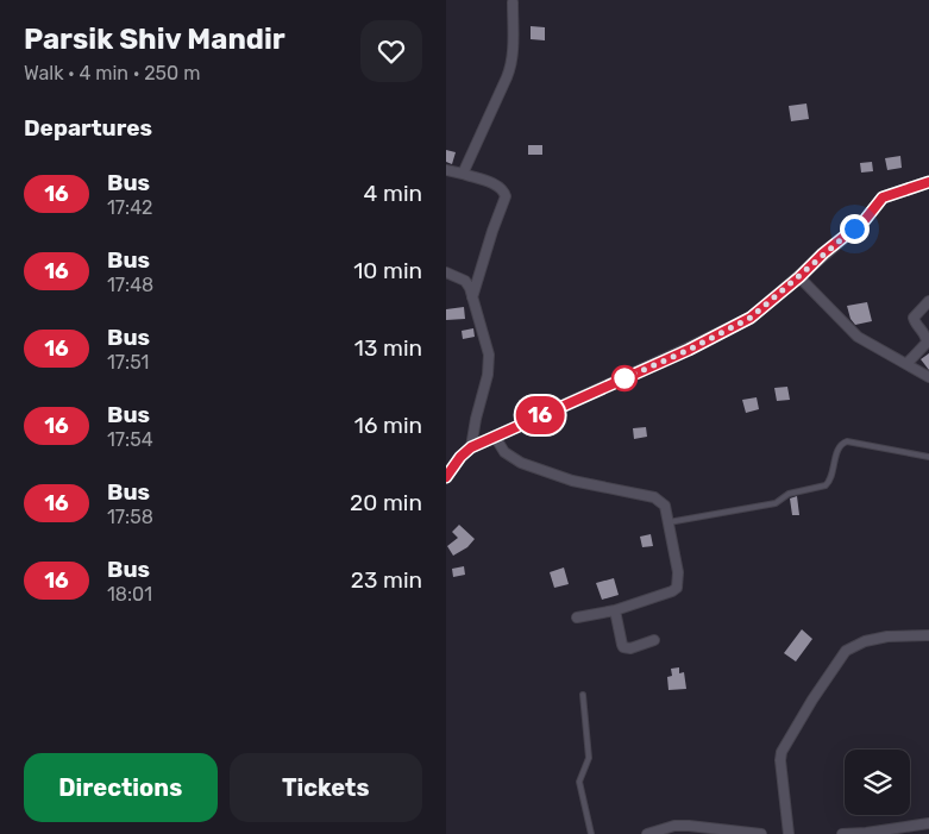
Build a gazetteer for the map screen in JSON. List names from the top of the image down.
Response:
{
  "lines": ["bus line 16"],
  "page": {
    "heading": [
      ["Parsik Shiv Mandir", "Walk · 4 min · 250 m"],
      "Departures"
    ],
    "on_map": "16",
    "list": [
      {
        "mark": "16",
        "name": "Bus",
        "note": "17:42",
        "value": "4 min"
      },
      {
        "mark": "16",
        "name": "Bus",
        "note": "17:48",
        "value": "10 min"
      },
      {
        "mark": "16",
        "name": "Bus",
        "note": "17:51",
        "value": "13 min"
      },
      {
        "mark": "16",
        "name": "Bus",
        "note": "17:54",
        "value": "16 min"
      },
      {
        "mark": "16",
        "name": "Bus",
        "note": "17:58",
        "value": "20 min"
      },
      {
        "mark": "16",
        "name": "Bus",
        "note": "18:01",
        "value": "23 min"
      }
    ],
    "buttons": ["Directions", "Tickets"]
  }
}
